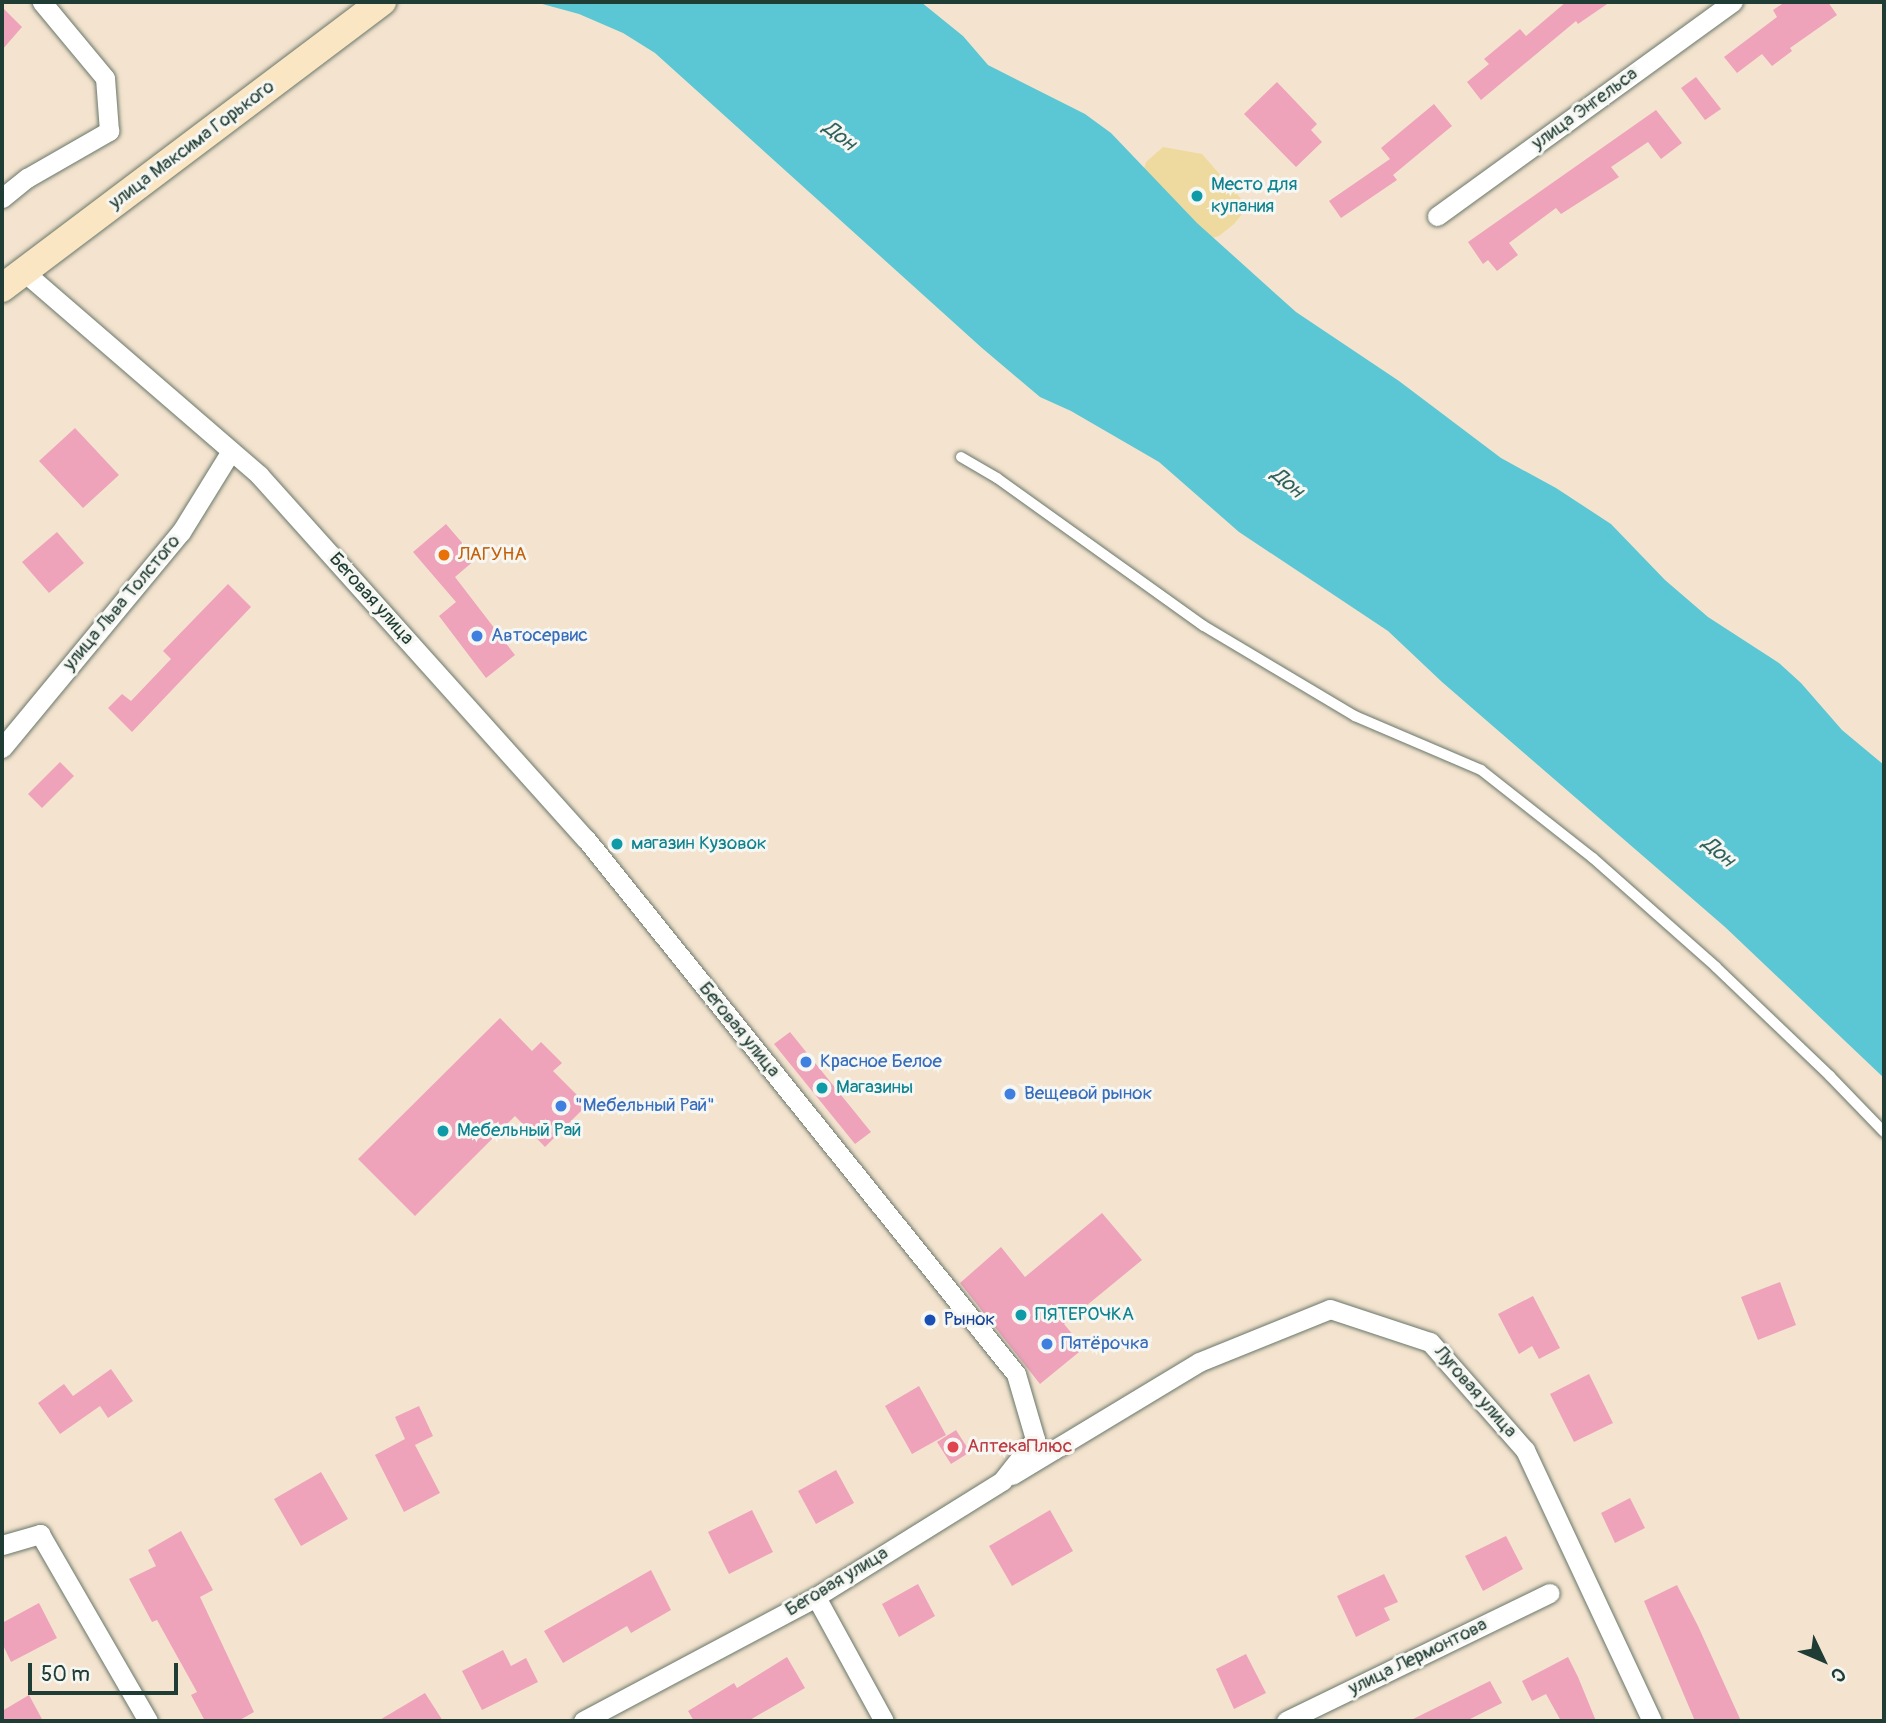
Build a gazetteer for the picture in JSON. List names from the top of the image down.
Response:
{
  "streets": {
    "main road": ["улица Максима Горького"],
    "street": [
      "улица Энгельса",
      "Беговая улица",
      "улица Льва Толстого",
      "Луговая улица",
      "улица Лермонтова"
    ]
  },
  "crossings": [
    ["улица Максима Горького", "Беговая улица"],
    ["Беговая улица", "улица Льва Толстого"],
    ["Беговая улица", "Луговая улица"]
  ],
  "water": ["Дон"],
  "places": [
    "Место для купания",
    "ЛАГУНА",
    "Автосервис",
    "магазин Кузовок",
    "Красное Белое",
    "Магазины",
    "Вещевой рынок",
    "\"Мебельный Рай\"",
    "Мебельный Рай",
    "ПЯТЕРОЧКА",
    "Рынок",
    "Пятёрочка",
    "АптекаПлюс"
  ],
  "scale_bar": "50 m",
  "north": "bottom right"
}
